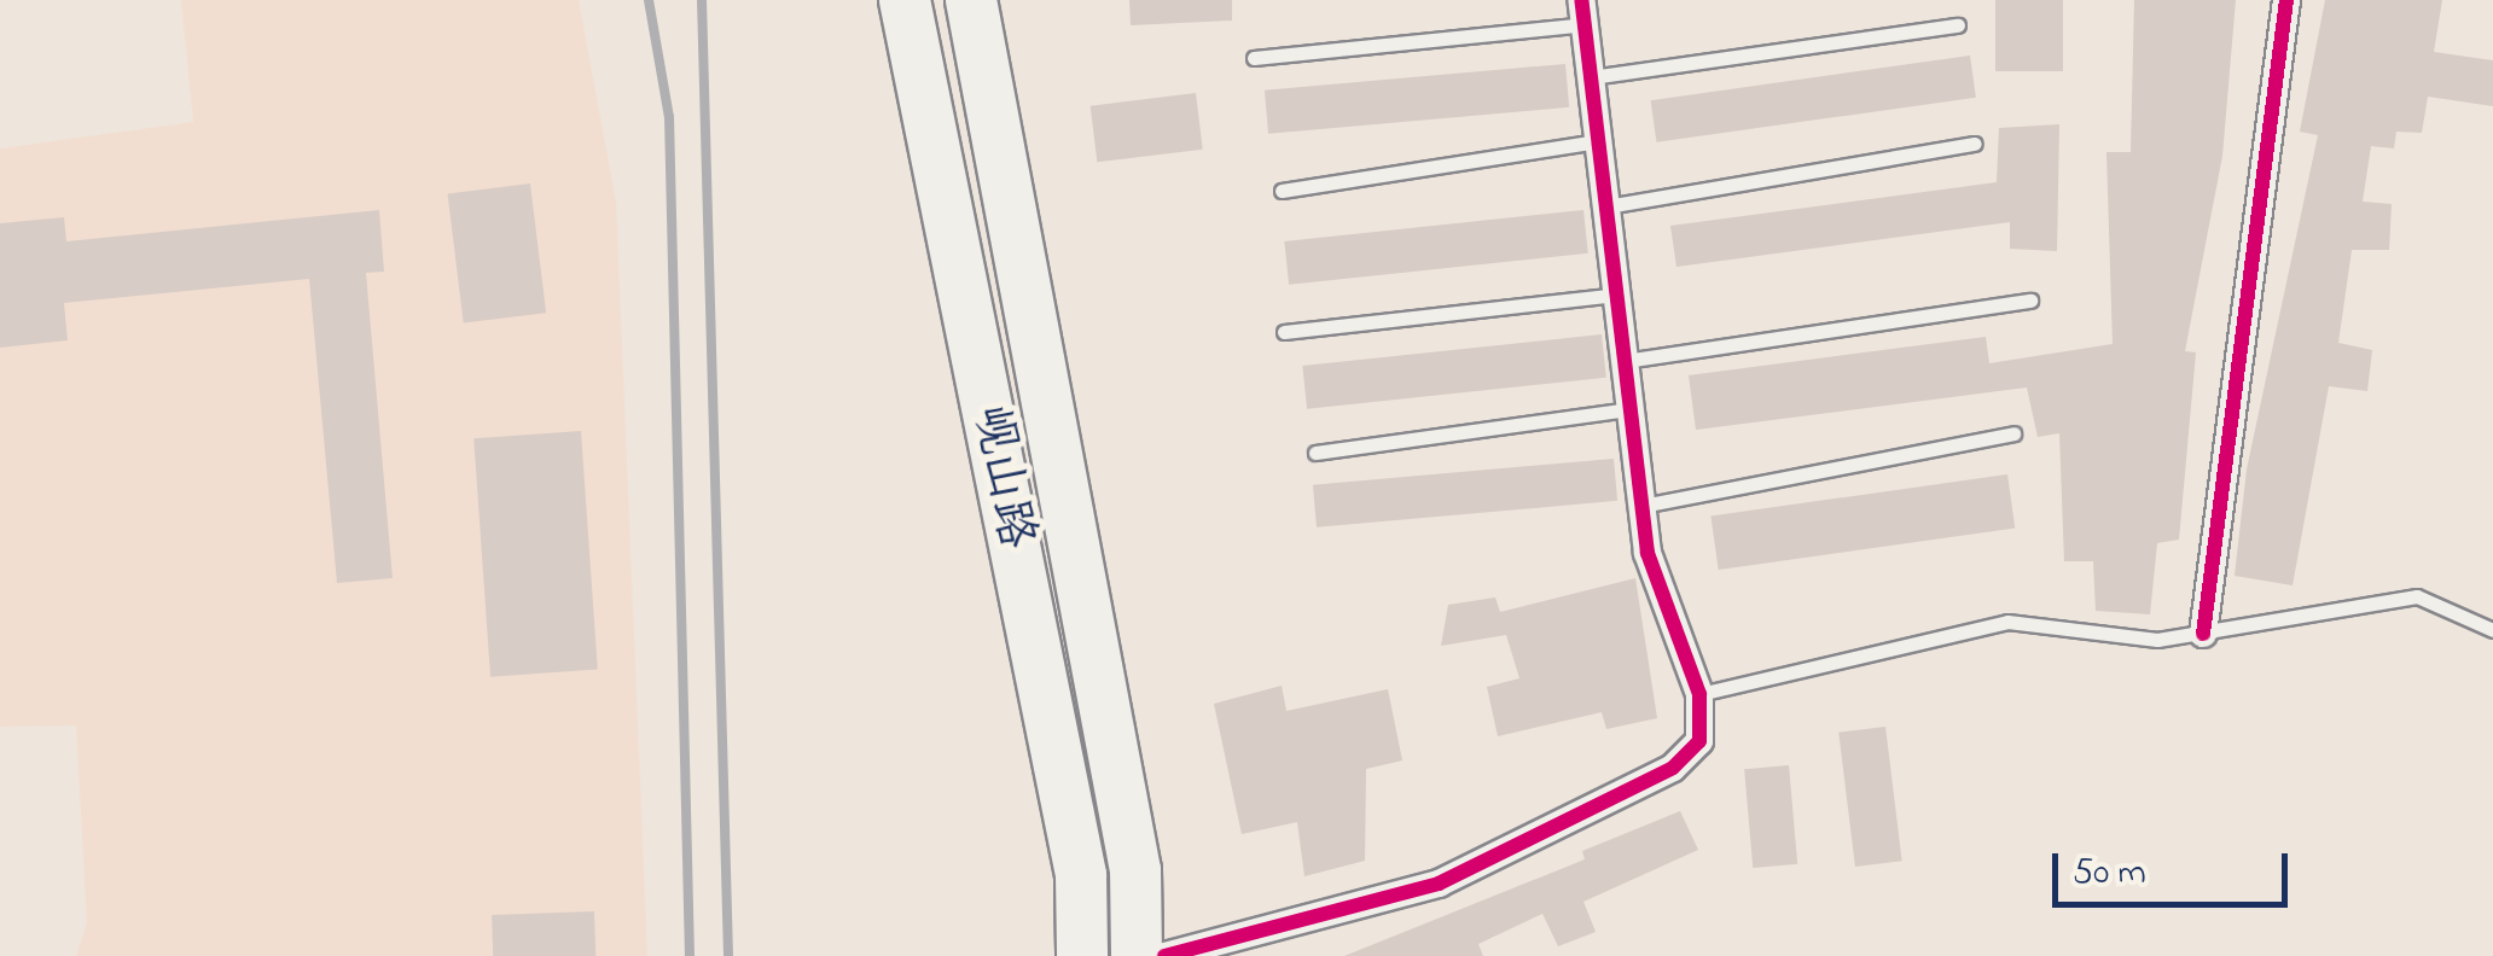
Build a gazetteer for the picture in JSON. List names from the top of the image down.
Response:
{
  "streets": {
    "highway": ["岘山路"]
  },
  "scale_bar": "50 m"
}
